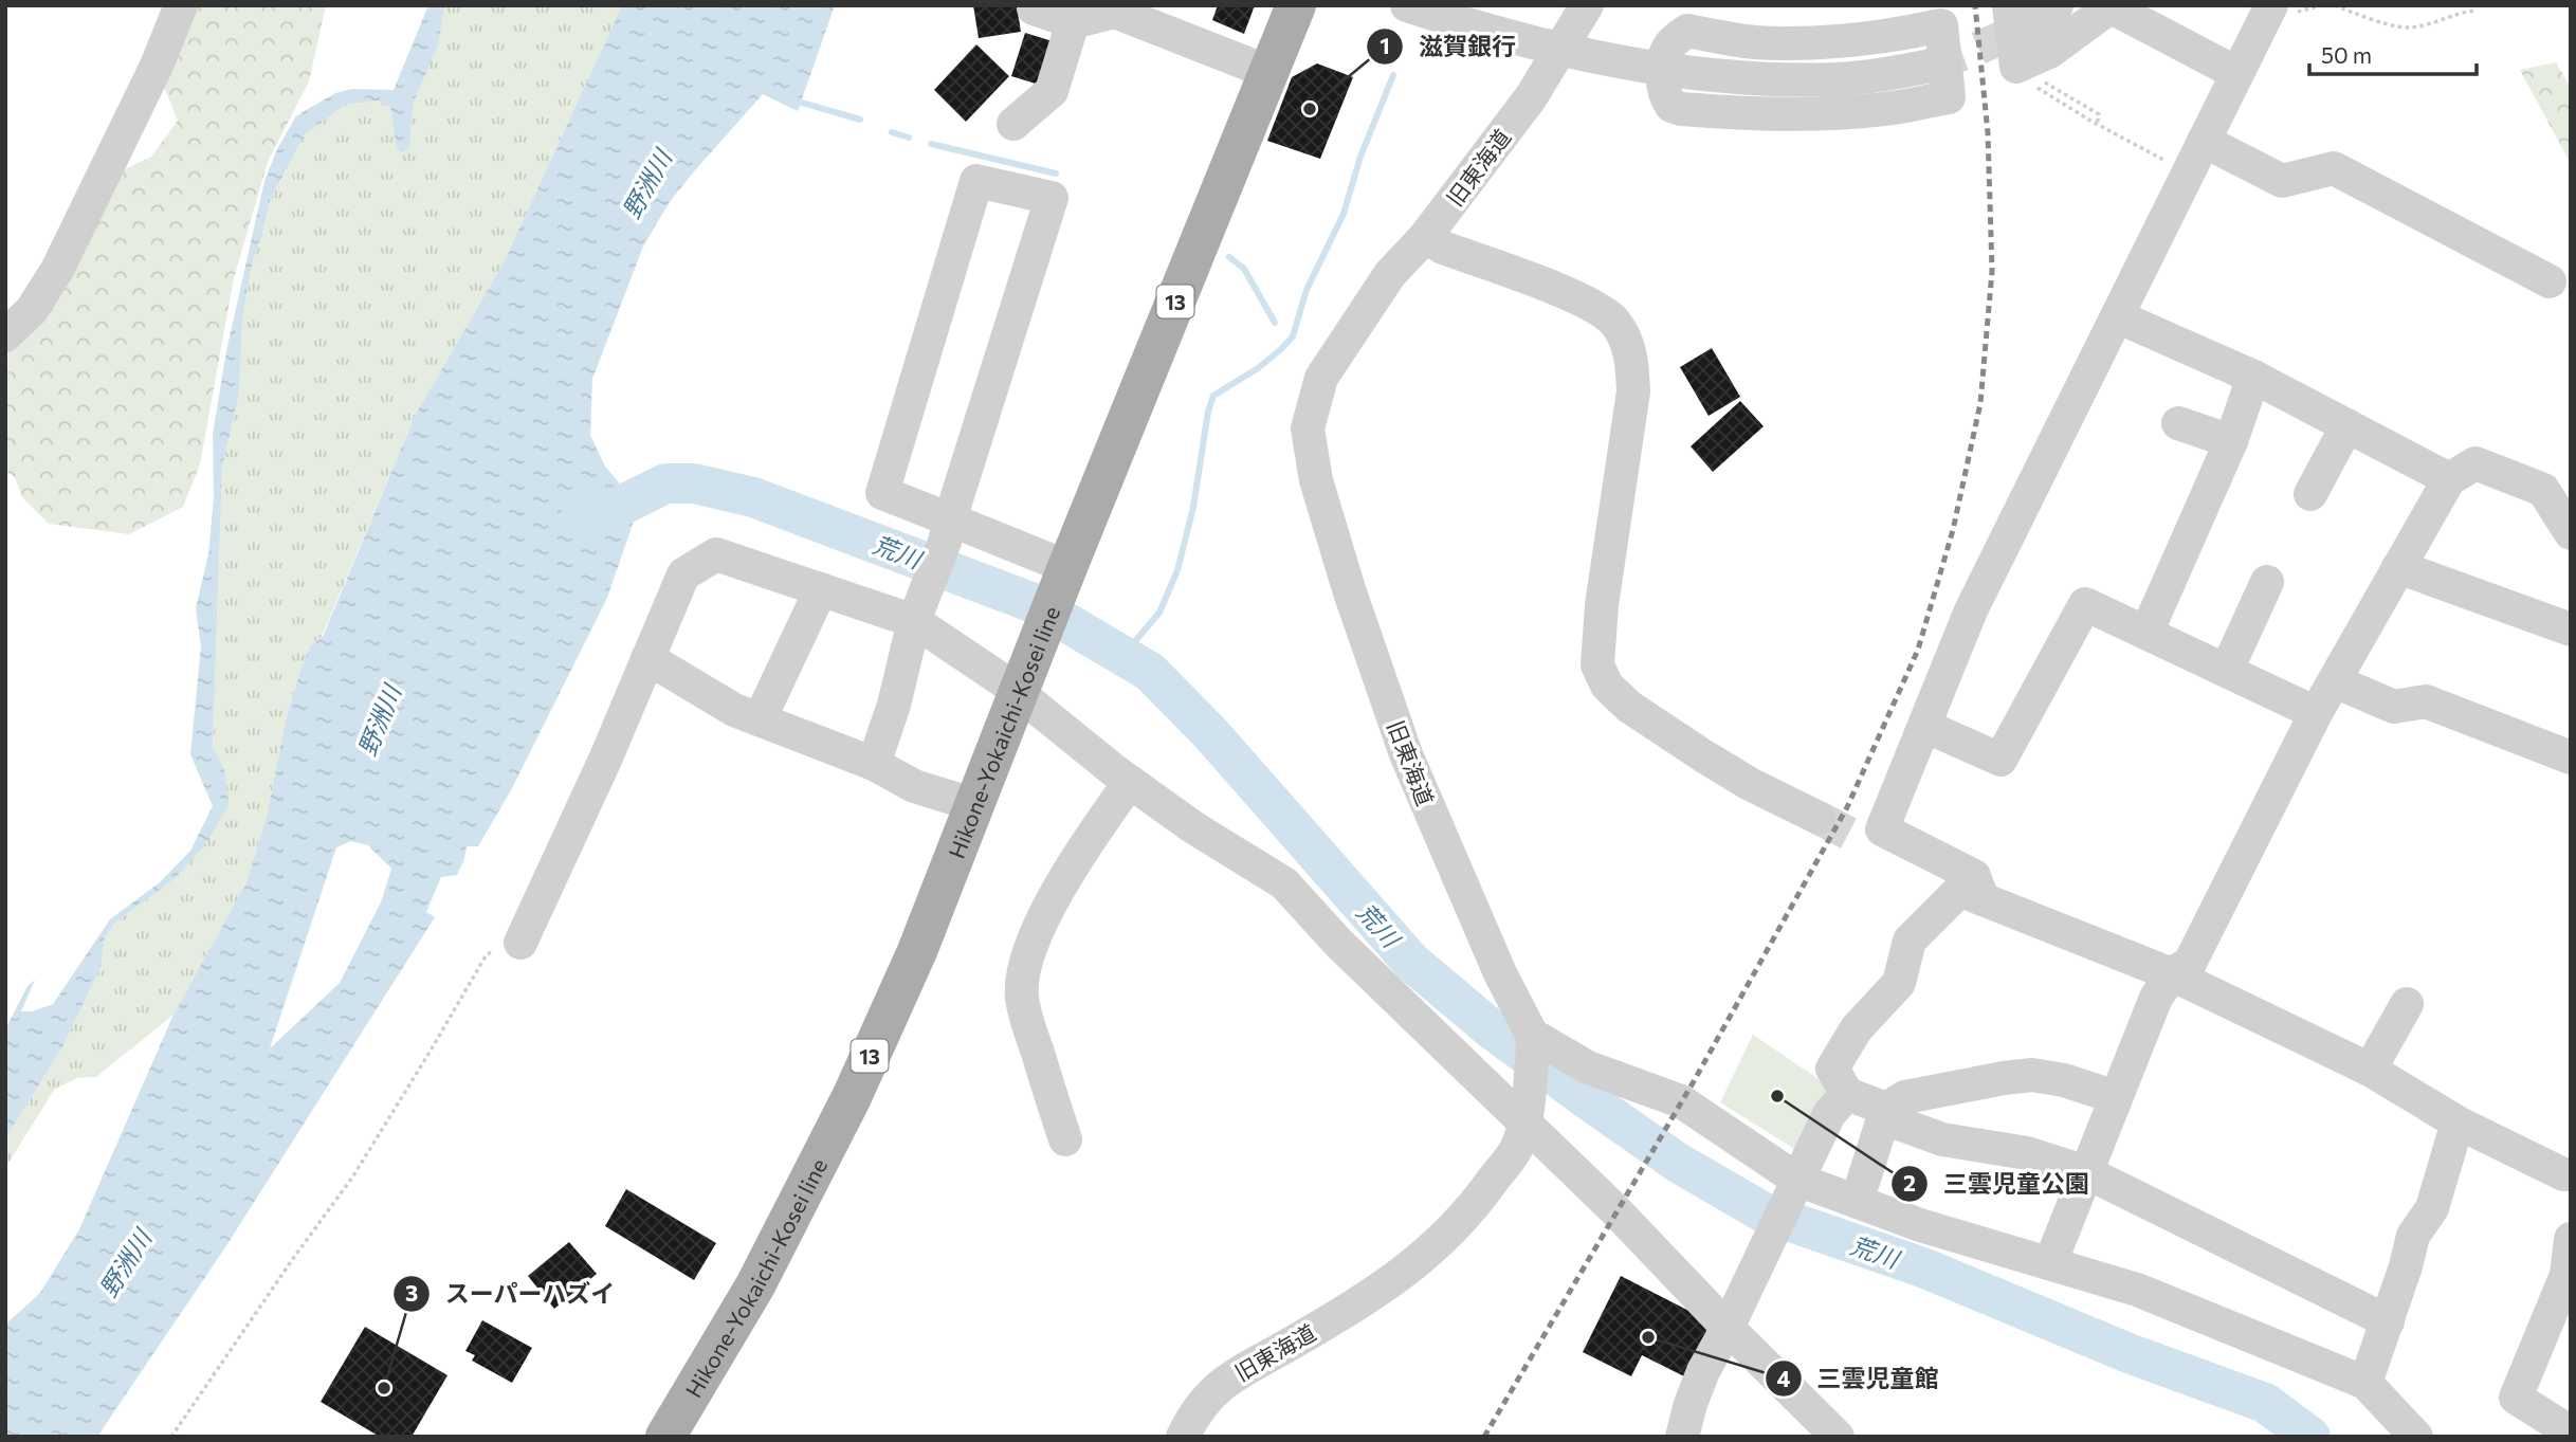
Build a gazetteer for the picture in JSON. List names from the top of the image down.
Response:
{
  "streets": {
    "main road": ["13", "Hikone-Yokaichi-Kosei line"],
    "street": ["旧東海道"]
  },
  "water": ["野洲川", "荒川"],
  "places": [
    "滋賀銀行",
    "三雲児童公園",
    "三雲児童館",
    "スーパーハズイ"
  ],
  "scale_bar": "50 m"
}
